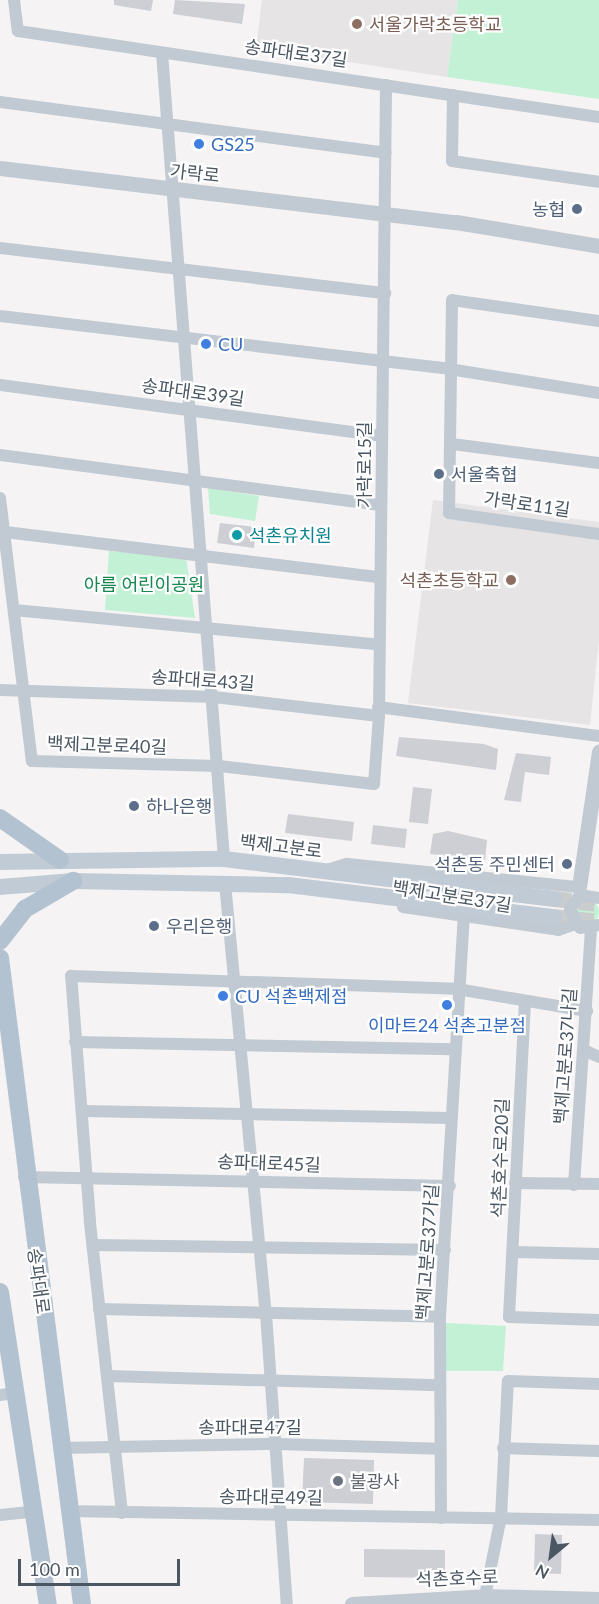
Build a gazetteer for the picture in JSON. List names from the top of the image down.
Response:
{
  "streets": {
    "main road": ["백제고분로", "송파대로"],
    "street": [
      "송파대로37길",
      "가락로",
      "송파대로39길",
      "가락로15길",
      "가락로11길",
      "송파대로43길",
      "백제고분로40길",
      "백제고분로37길",
      "백제고분로37나길",
      "석촌호수로20길",
      "송파대로45길",
      "백제고분로37가길",
      "송파대로47길",
      "송파대로49길",
      "석촌호수로"
    ]
  },
  "crossings": [
    ["가락로", "가락로15길"],
    ["송파대로39길", "가락로15길"],
    ["가락로15길", "송파대로43길"],
    ["가락로15길", "백제고분로40길"],
    ["송파대로43길", "백제고분로40길"],
    ["백제고분로", "백제고분로37길"],
    ["백제고분로37길", "백제고분로37가길"],
    ["송파대로45길", "백제고분로37가길"],
    ["송파대로45길", "송파대로"],
    ["백제고분로37가길", "송파대로47길"],
    ["백제고분로37가길", "송파대로49길"],
    ["송파대로", "송파대로47길"],
    ["송파대로", "송파대로49길"]
  ],
  "parks": ["아름 어린이공원"],
  "places": [
    "서울가락초등학교",
    "GS25",
    "농협",
    "CU",
    "서울축협",
    "석촌유치원",
    "석촌초등학교",
    "하나은행",
    "석촌동 주민센터",
    "우리은행",
    "CU 석촌백제점",
    "이마트24 석촌고분점",
    "불광사"
  ],
  "scale_bar": "100 m",
  "north": "bottom left"
}
